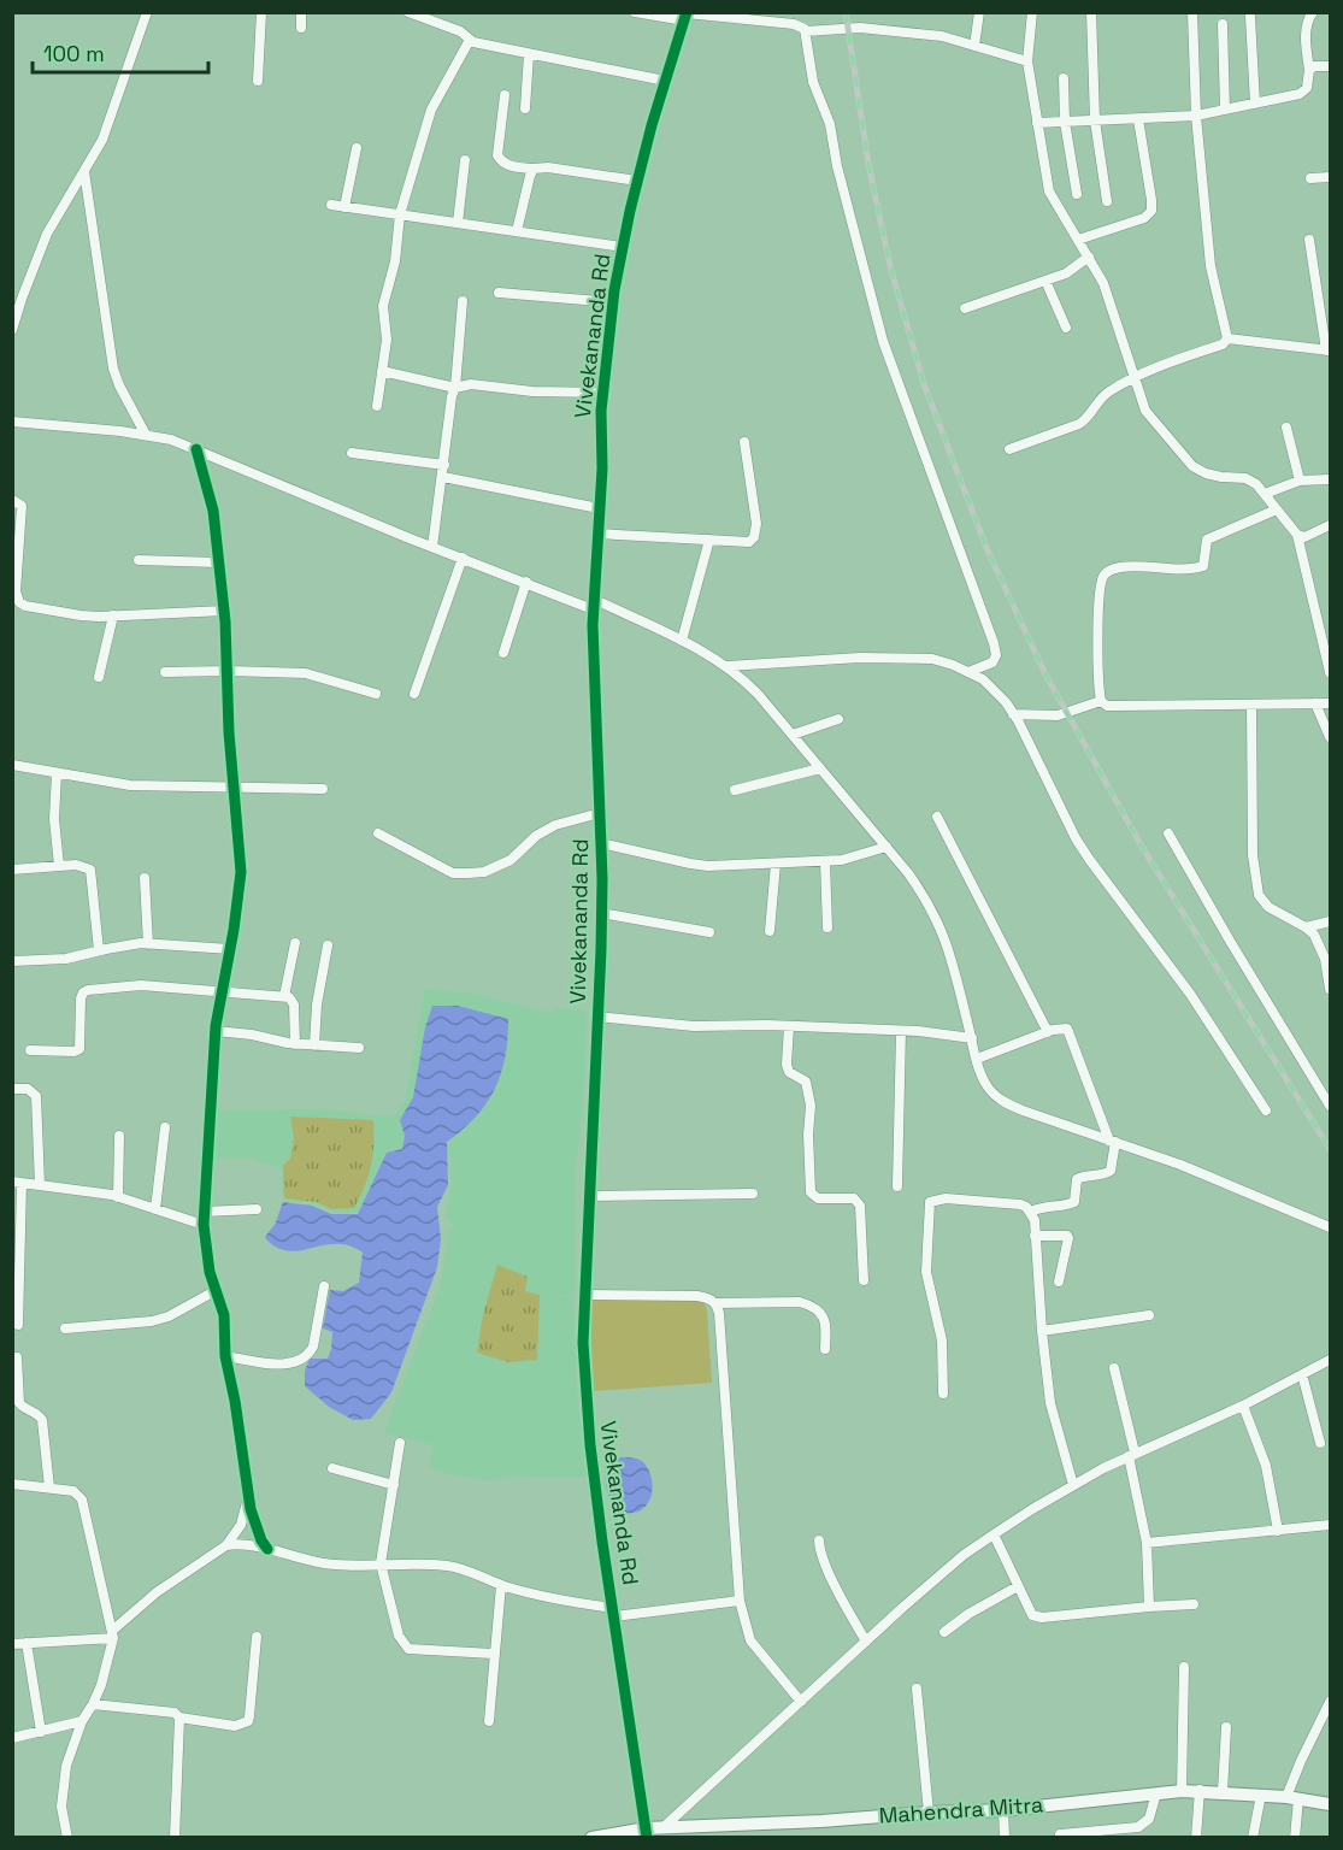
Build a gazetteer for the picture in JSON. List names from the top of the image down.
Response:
{
  "streets": {
    "main road": ["Mahendra Mitra"],
    "street": ["Vivekananda Rd"]
  },
  "crossings": [
    ["Vivekananda Rd", "Mahendra Mitra"]
  ],
  "scale_bar": "100 m"
}
